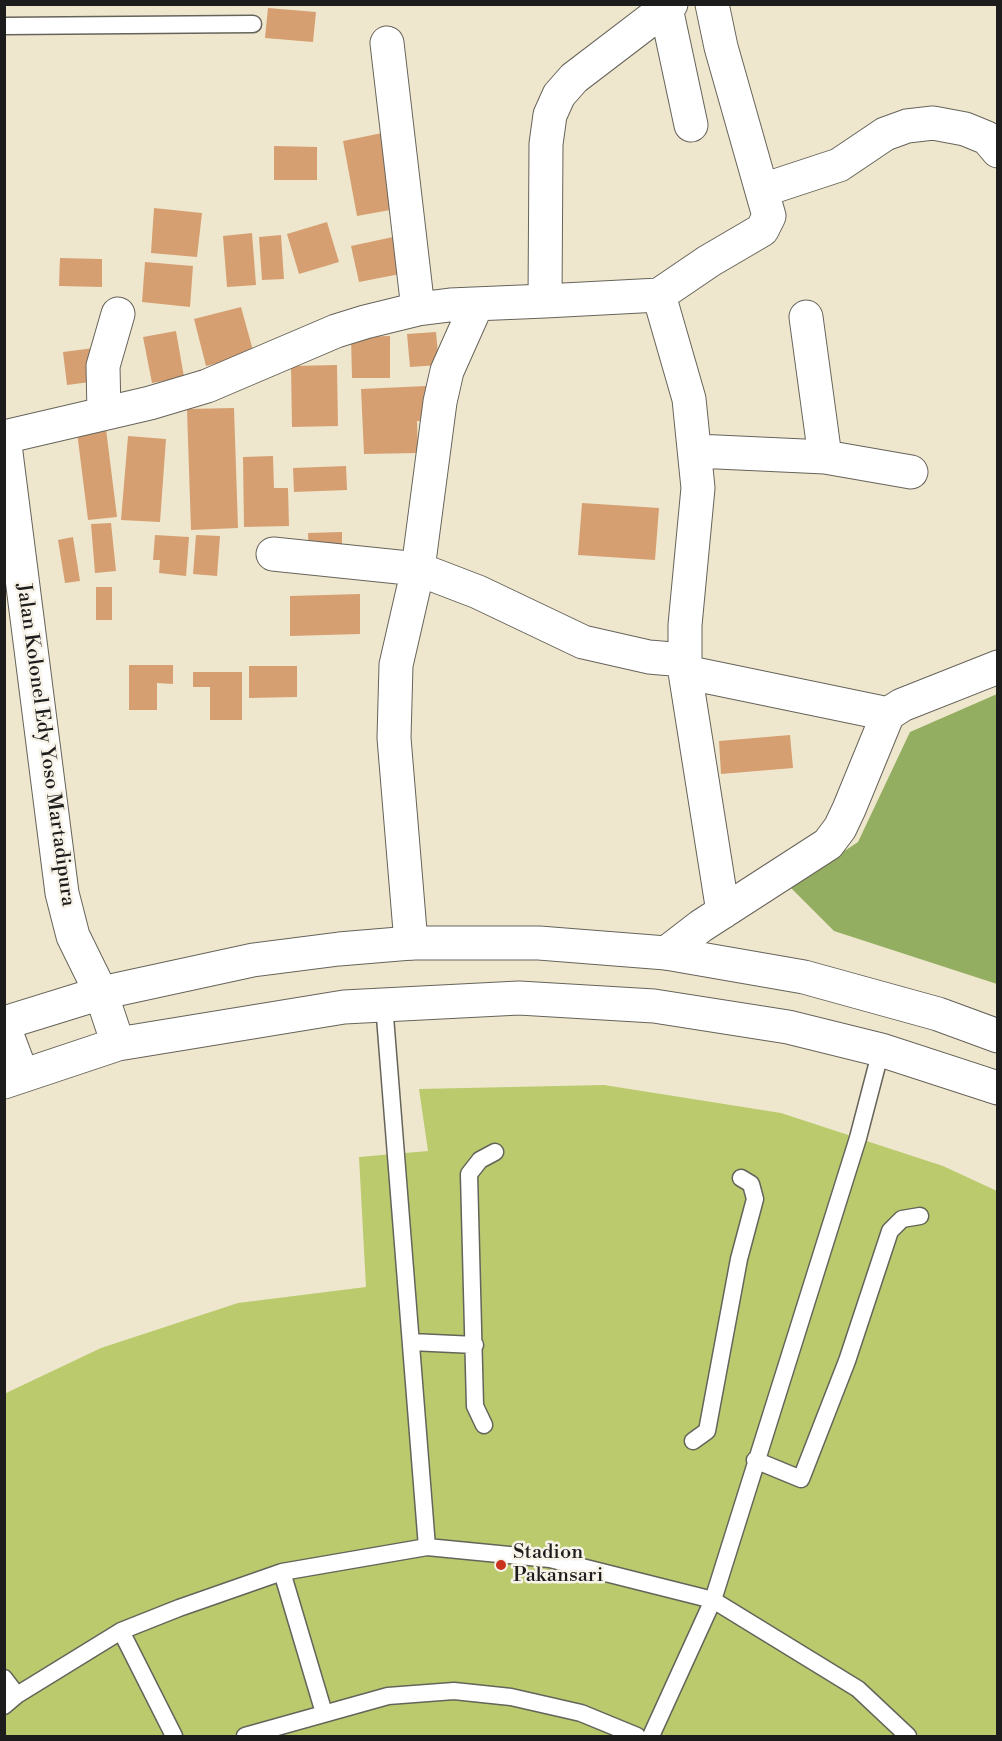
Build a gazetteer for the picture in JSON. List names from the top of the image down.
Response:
{
  "streets": {
    "street": ["Jalan Kolonel Edy Yoso Martadipura"]
  },
  "places": ["Stadion Pakansari"]
}
